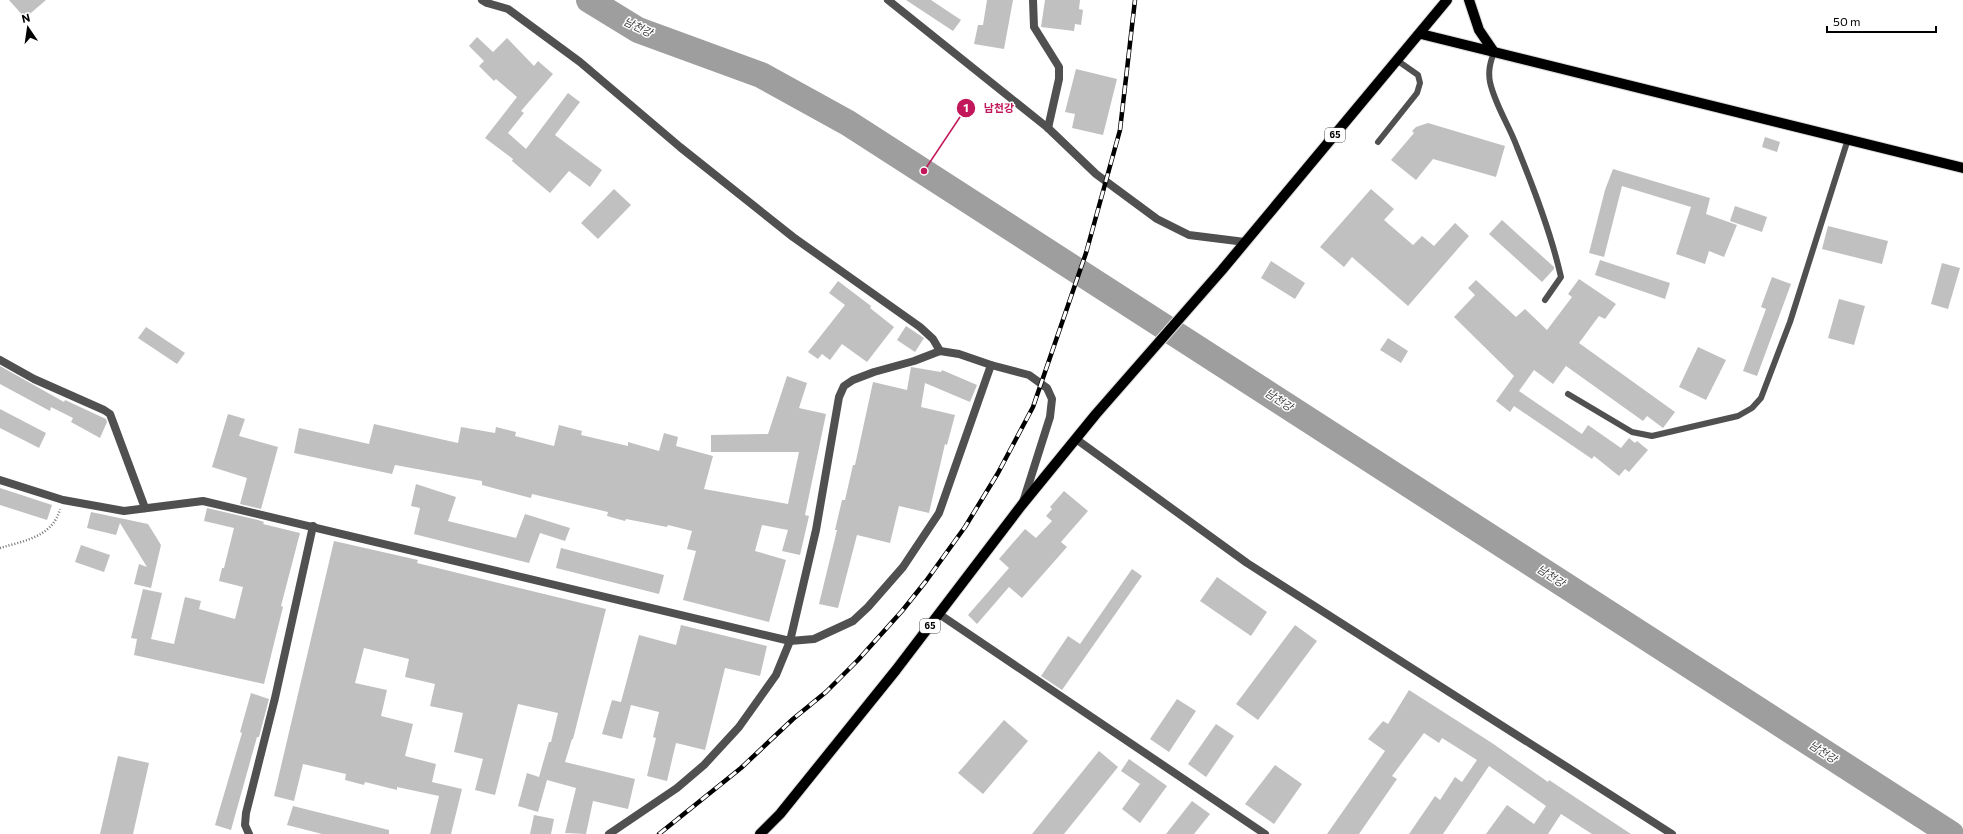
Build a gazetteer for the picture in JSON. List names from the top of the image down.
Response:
{
  "streets": {
    "main road": ["65"]
  },
  "water": ["남천강"],
  "places": ["남천강"],
  "scale_bar": "50 m",
  "north": "top"
}
